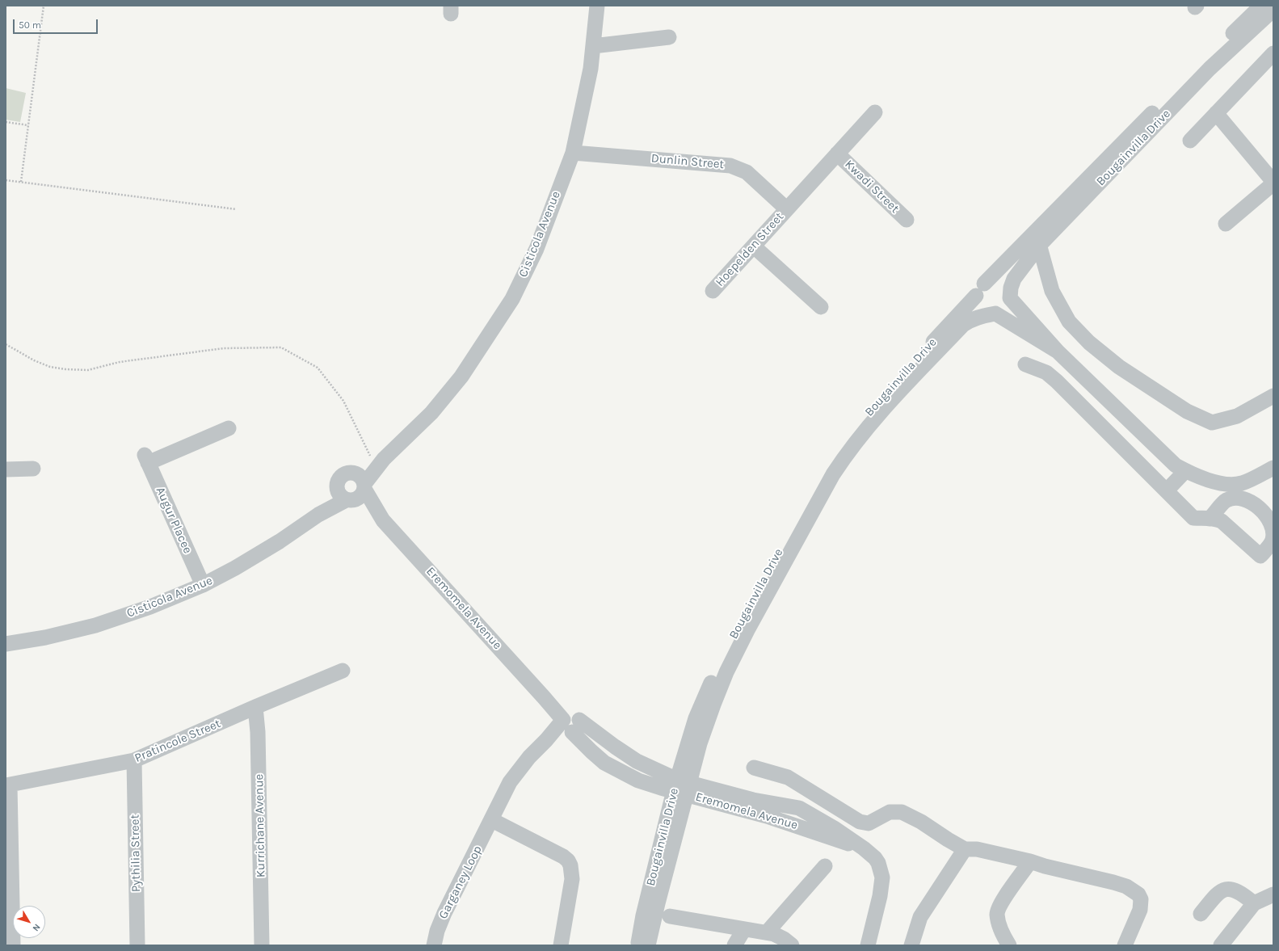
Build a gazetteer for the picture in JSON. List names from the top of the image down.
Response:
{
  "streets": {
    "street": [
      "Bougainvilla Drive",
      "Dunlin Street",
      "Kwadi Street",
      "Cisticola Avenue",
      "Hoepelden Street",
      "Augur Placee",
      "Eremomela Avenue",
      "Pratincole Street",
      "Kurrichane Avenue",
      "Pythilia Street",
      "Garganey Loop"
    ]
  },
  "crossings": [
    ["Bougainvilla Drive", "Eremomela Avenue"],
    ["Dunlin Street", "Kwadi Street"],
    ["Dunlin Street", "Cisticola Avenue"],
    ["Dunlin Street", "Hoepelden Street"],
    ["Kwadi Street", "Hoepelden Street"],
    ["Cisticola Avenue", "Augur Placee"],
    ["Cisticola Avenue", "Eremomela Avenue"],
    ["Eremomela Avenue", "Garganey Loop"],
    ["Pratincole Street", "Kurrichane Avenue"],
    ["Pratincole Street", "Pythilia Street"]
  ],
  "scale_bar": "50 m",
  "north": "bottom right"
}
